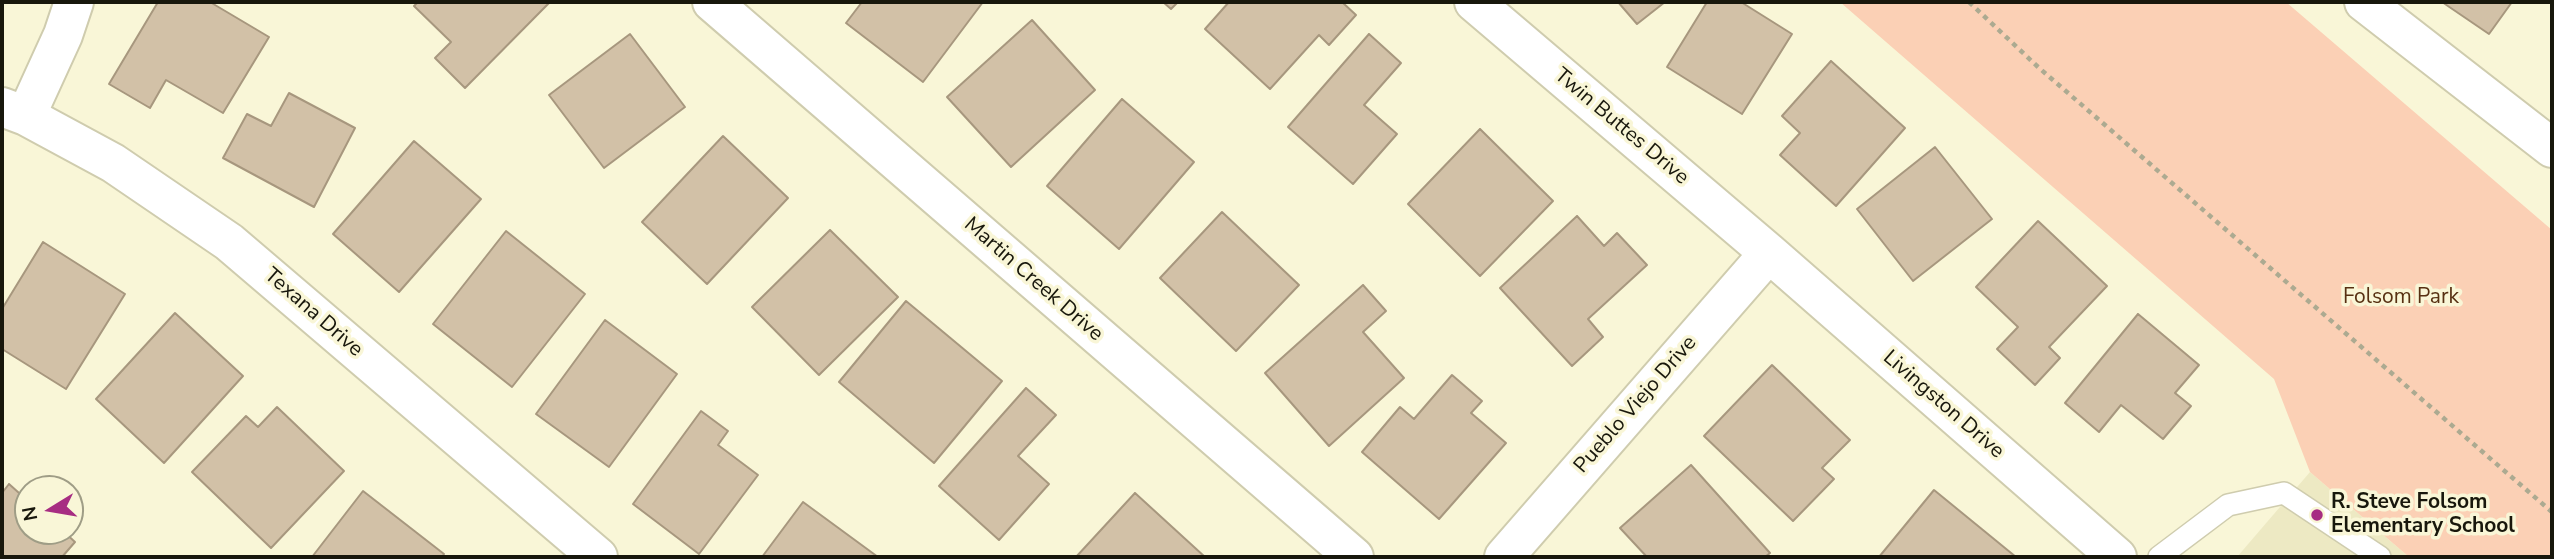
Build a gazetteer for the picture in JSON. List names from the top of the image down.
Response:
{
  "streets": {
    "street": [
      "Twin Buttes Drive",
      "Martin Creek Drive",
      "Texana Drive",
      "Pueblo Viejo Drive",
      "Livingston Drive"
    ]
  },
  "crossings": [
    ["Twin Buttes Drive", "Pueblo Viejo Drive"],
    ["Twin Buttes Drive", "Livingston Drive"],
    ["Pueblo Viejo Drive", "Livingston Drive"]
  ],
  "parks": ["Folsom Park"],
  "places": ["R. Steve Folsom Elementary School"],
  "north": "left"
}
